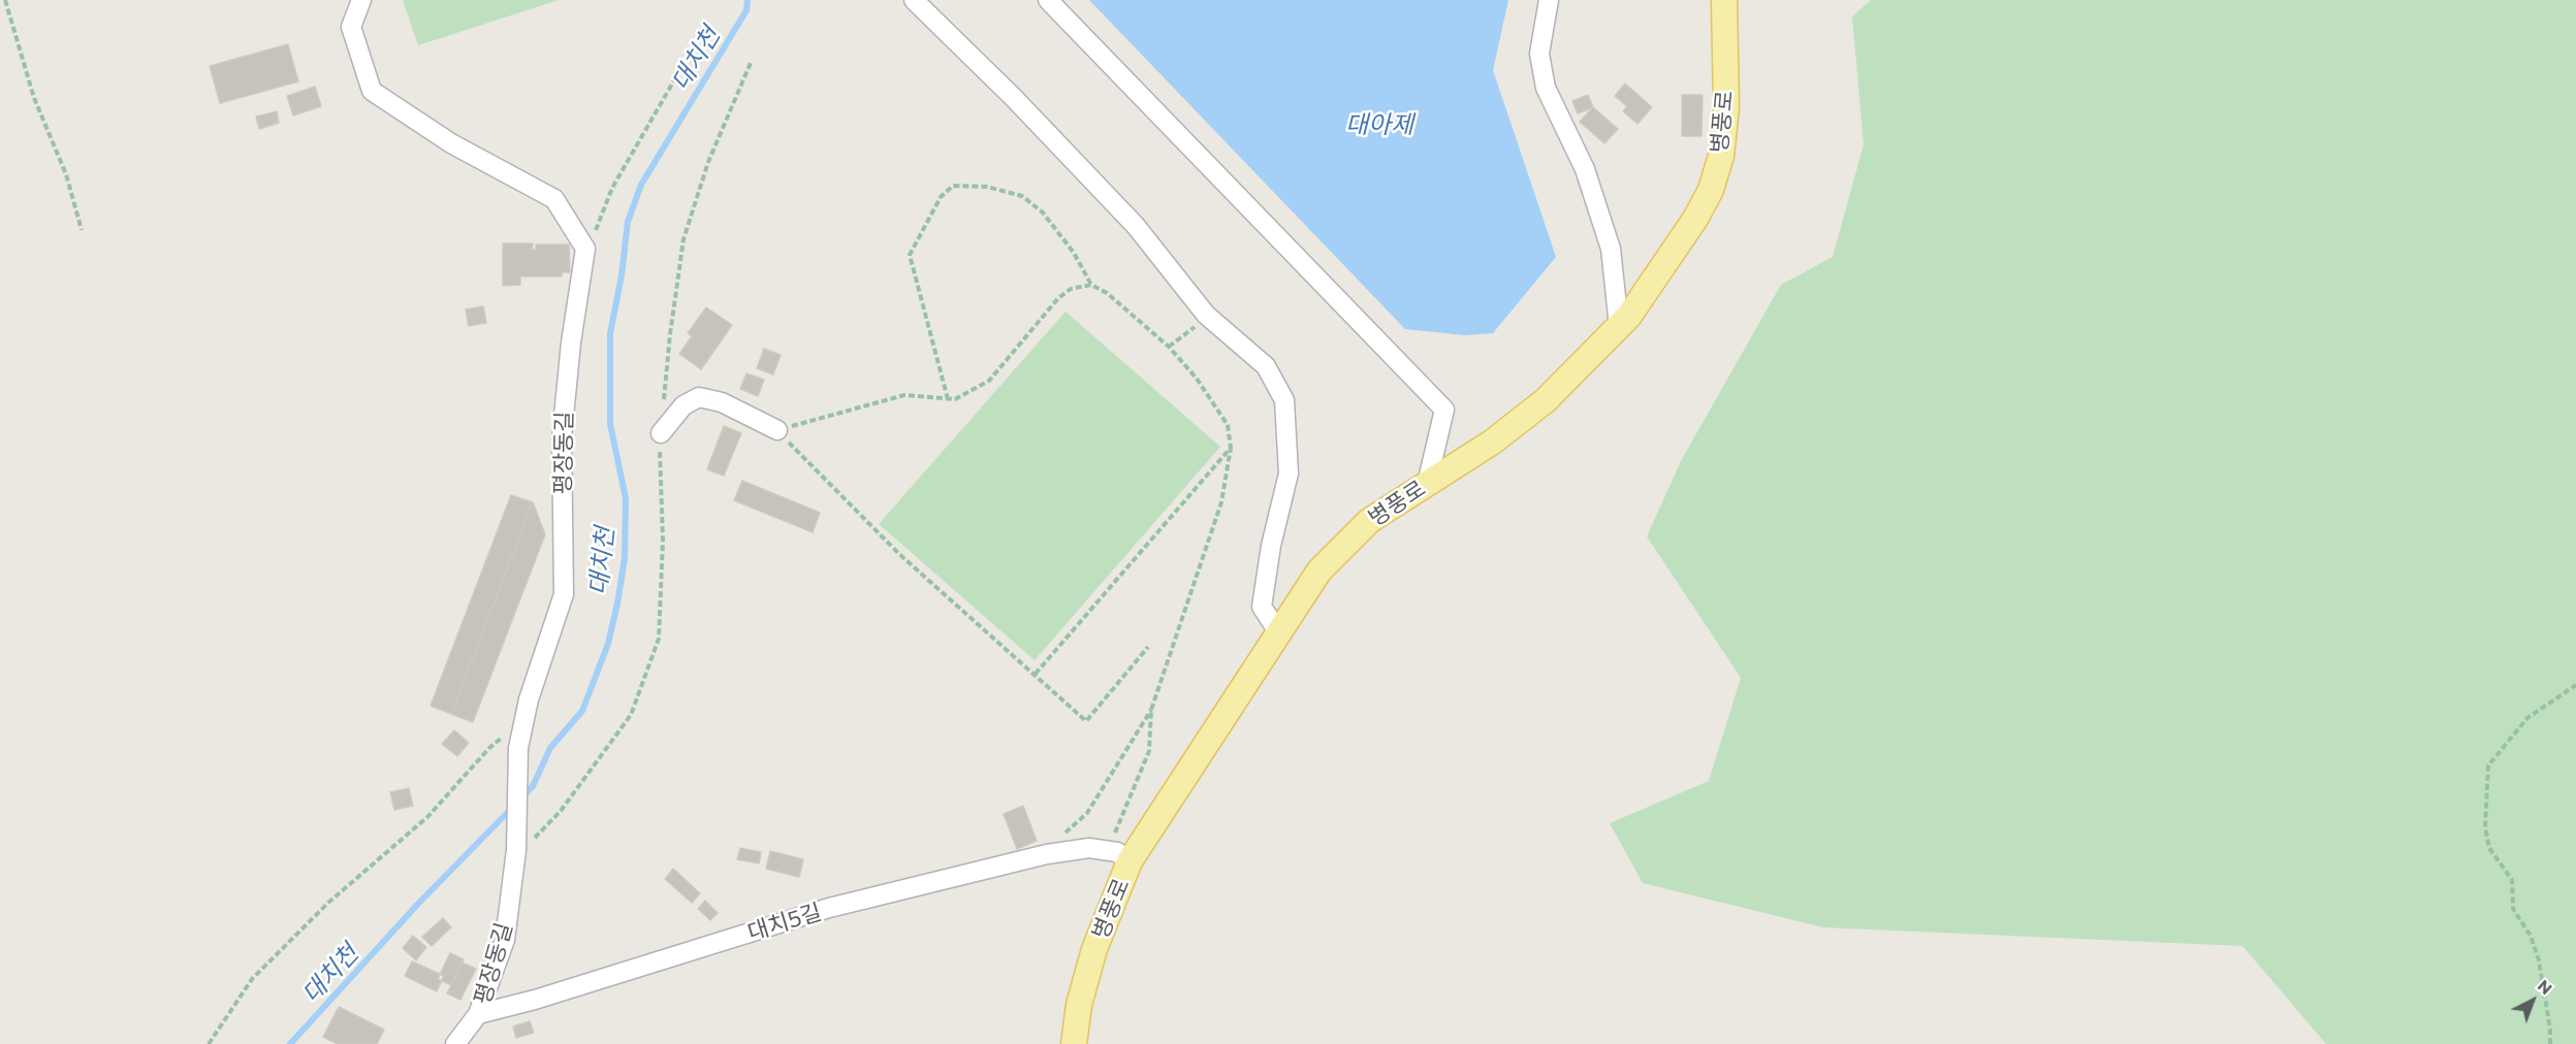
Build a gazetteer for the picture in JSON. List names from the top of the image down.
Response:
{
  "streets": {
    "main road": ["병풍로"],
    "street": ["평장동길", "대치5길"]
  },
  "crossings": [
    ["병풍로", "대치5길"],
    ["평장동길", "대치5길"]
  ],
  "water": ["대치천", "대아제"],
  "north": "top right"
}
